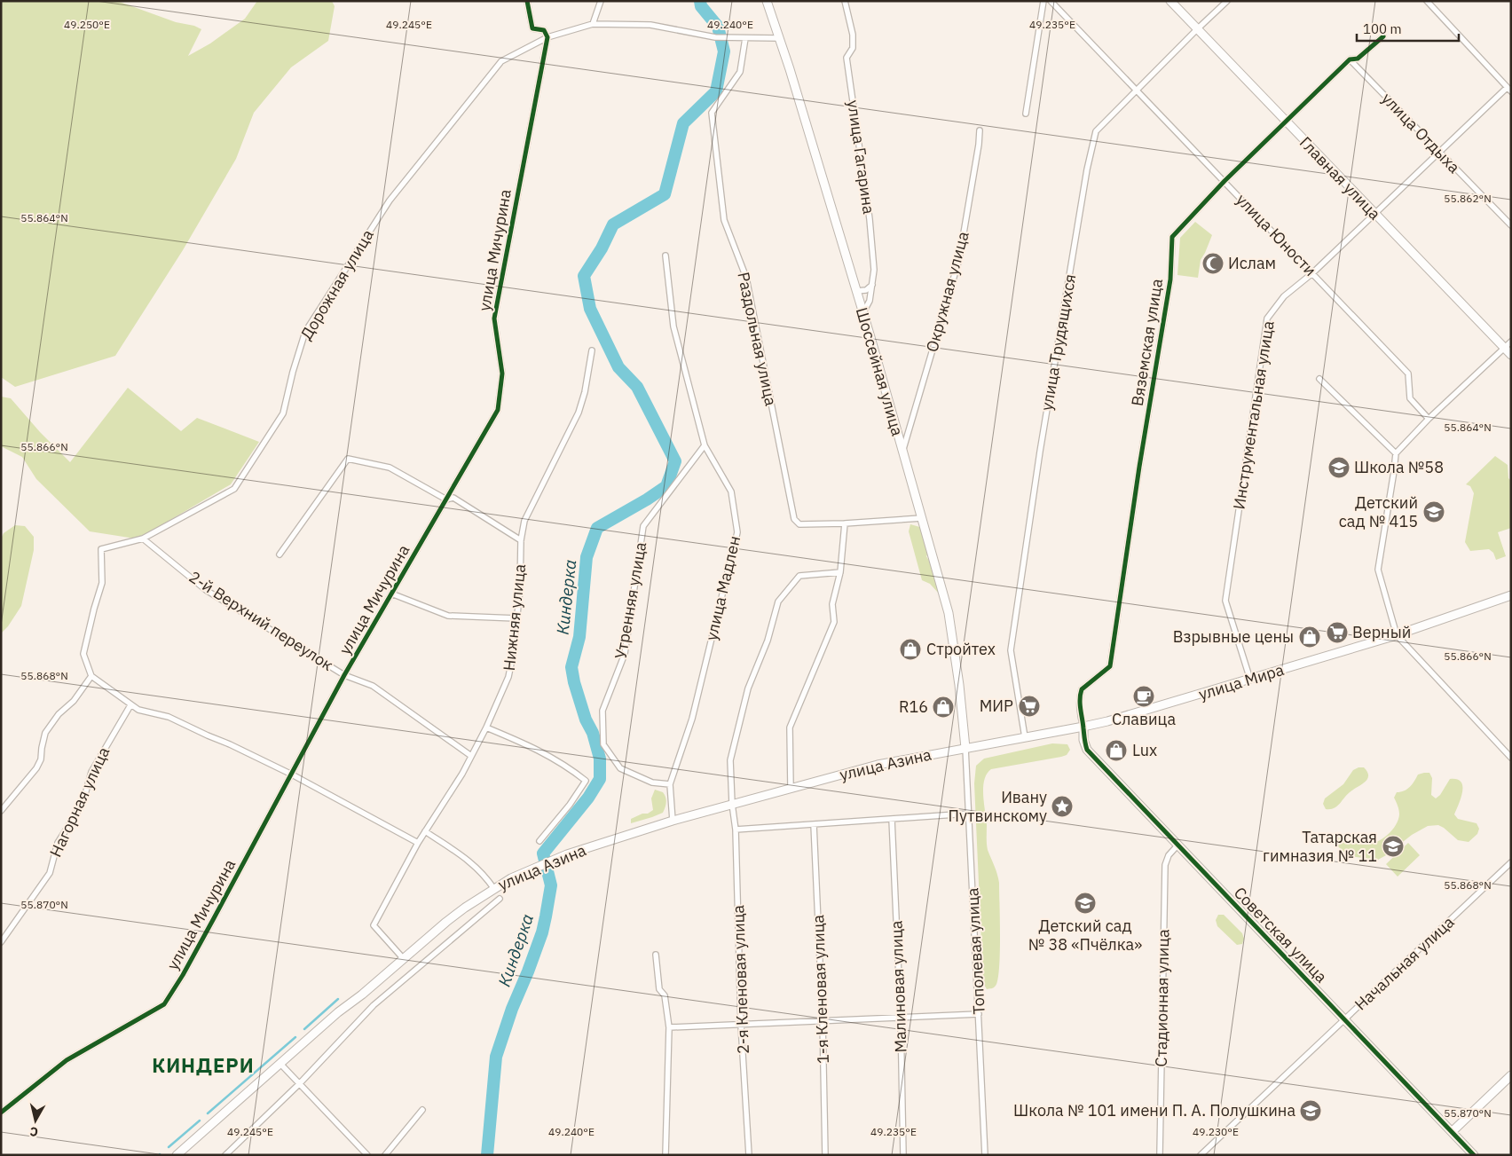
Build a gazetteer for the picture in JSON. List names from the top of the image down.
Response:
{
  "streets": {
    "street": [
      "улица Отдыха",
      "улица Гагарина",
      "Главная улица",
      "улица Юности",
      "улица Мичурина",
      "Дорожная улица",
      "Окружная улица",
      "Раздольная улица",
      "улица Трудящихся",
      "Вяземская улица",
      "Шоссейная улица",
      "Инструментальная улица",
      "улица Мадлен",
      "Утренняя улица",
      "Нижняя улица",
      "2-й Верхний переулок",
      "улица Мира",
      "улица Азина",
      "Нагорная улица",
      "Советская улица",
      "Тополевая улица",
      "Начальная улица",
      "2-я Кленовая улица",
      "Малиновая улица",
      "1-я Кленовая улица",
      "Стадионная улица"
    ]
  },
  "crossings": [
    ["улица Отдыха", "Вяземская улица"],
    ["улица Отдыха", "Инструментальная улица"],
    ["улица Гагарина", "Шоссейная улица"],
    ["Главная улица", "улица Трудящихся"],
    ["Главная улица", "Вяземская улица"],
    ["Главная улица", "Инструментальная улица"],
    ["улица Юности", "улица Трудящихся"],
    ["улица Юности", "Вяземская улица"],
    ["улица Юности", "Инструментальная улица"],
    ["улица Мичурина", "Дорожная улица"],
    ["улица Мичурина", "2-й Верхний переулок"],
    ["Дорожная улица", "Раздольная улица"],
    ["Дорожная улица", "Шоссейная улица"],
    ["Дорожная улица", "2-й Верхний переулок"],
    ["Окружная улица", "Шоссейная улица"],
    ["Раздольная улица", "Шоссейная улица"],
    ["улица Трудящихся", "улица Мира"],
    ["Вяземская улица", "улица Мира"],
    ["Вяземская улица", "Советская улица"],
    ["Шоссейная улица", "улица Мира"],
    ["Шоссейная улица", "улица Азина"],
    ["Шоссейная улица", "Тополевая улица"],
    ["Инструментальная улица", "улица Мира"],
    ["улица Мадлен", "Утренняя улица"],
    ["улица Мадлен", "улица Азина"],
    ["Нижняя улица", "2-й Верхний переулок"],
    ["Нижняя улица", "улица Азина"],
    ["улица Мира", "улица Азина"],
    ["улица Мира", "Советская улица"],
    ["улица Мира", "Тополевая улица"],
    ["улица Азина", "Тополевая улица"],
    ["улица Азина", "2-я Кленовая улица"],
    ["Советская улица", "Начальная улица"],
    ["Советская улица", "Стадионная улица"]
  ],
  "districts": ["КИНДЕРИ"],
  "water": ["Киндерка"],
  "places": {
    "mosque": ["Ислам"],
    "school or university": [
      "Школа №58",
      "Детский сад № 415",
      "Татарская гимназия № 11",
      "Детский сад № 38 «Пчёлка»",
      "Школа № 101 имени П. А. Полушкина"
    ],
    "supermarket": ["Верный", "МИР"],
    "shop": [
      "Взрывные цены",
      "Стройтех",
      "R16",
      "Lux"
    ],
    "cafe": ["Славица"],
    "place": ["Ивану Путвинскому"]
  },
  "scale_bar": "100 m",
  "north": "bottom",
  "coordinates": [
    "49.250°E",
    "49.245°E",
    "49.240°E",
    "49.235°E",
    "55.862°N",
    "55.864°N",
    "55.866°N",
    "55.868°N",
    "55.870°N",
    "49.230°E"
  ]
}
